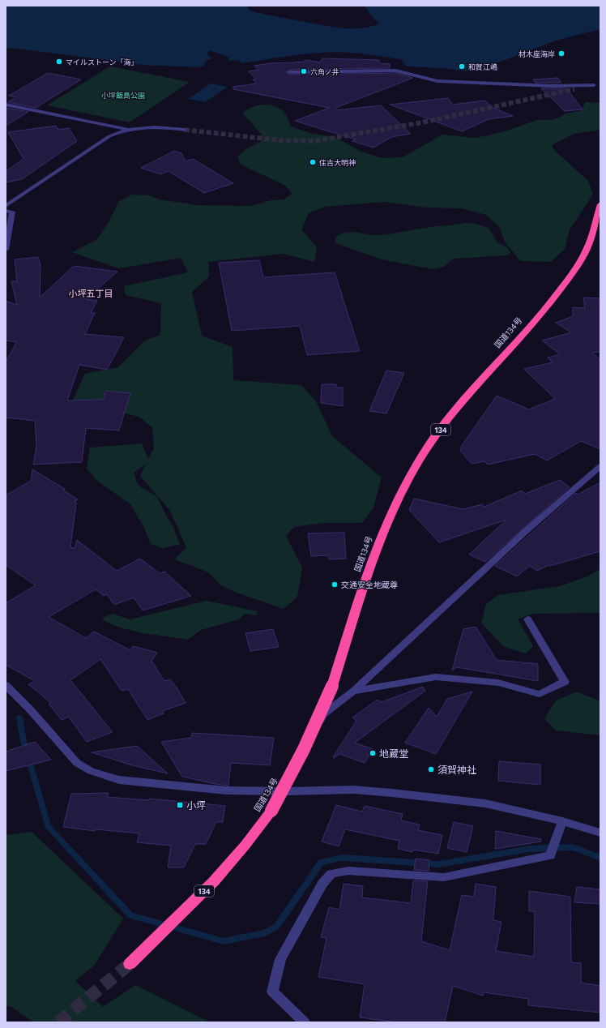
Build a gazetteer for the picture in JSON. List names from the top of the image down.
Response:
{
  "streets": {
    "highway": ["国道134号", "134"]
  },
  "districts": ["小坪五丁目"],
  "parks": ["小坪飯島公園"],
  "places": {
    "other": [
      "材木座海岸",
      "マイルストーン「海」",
      "和賀江嶋",
      "六角ノ井",
      "住吉大明神",
      "交通安全地蔵尊",
      "地蔵堂",
      "須賀神社"
    ],
    "transit": ["小坪"]
  }
}
